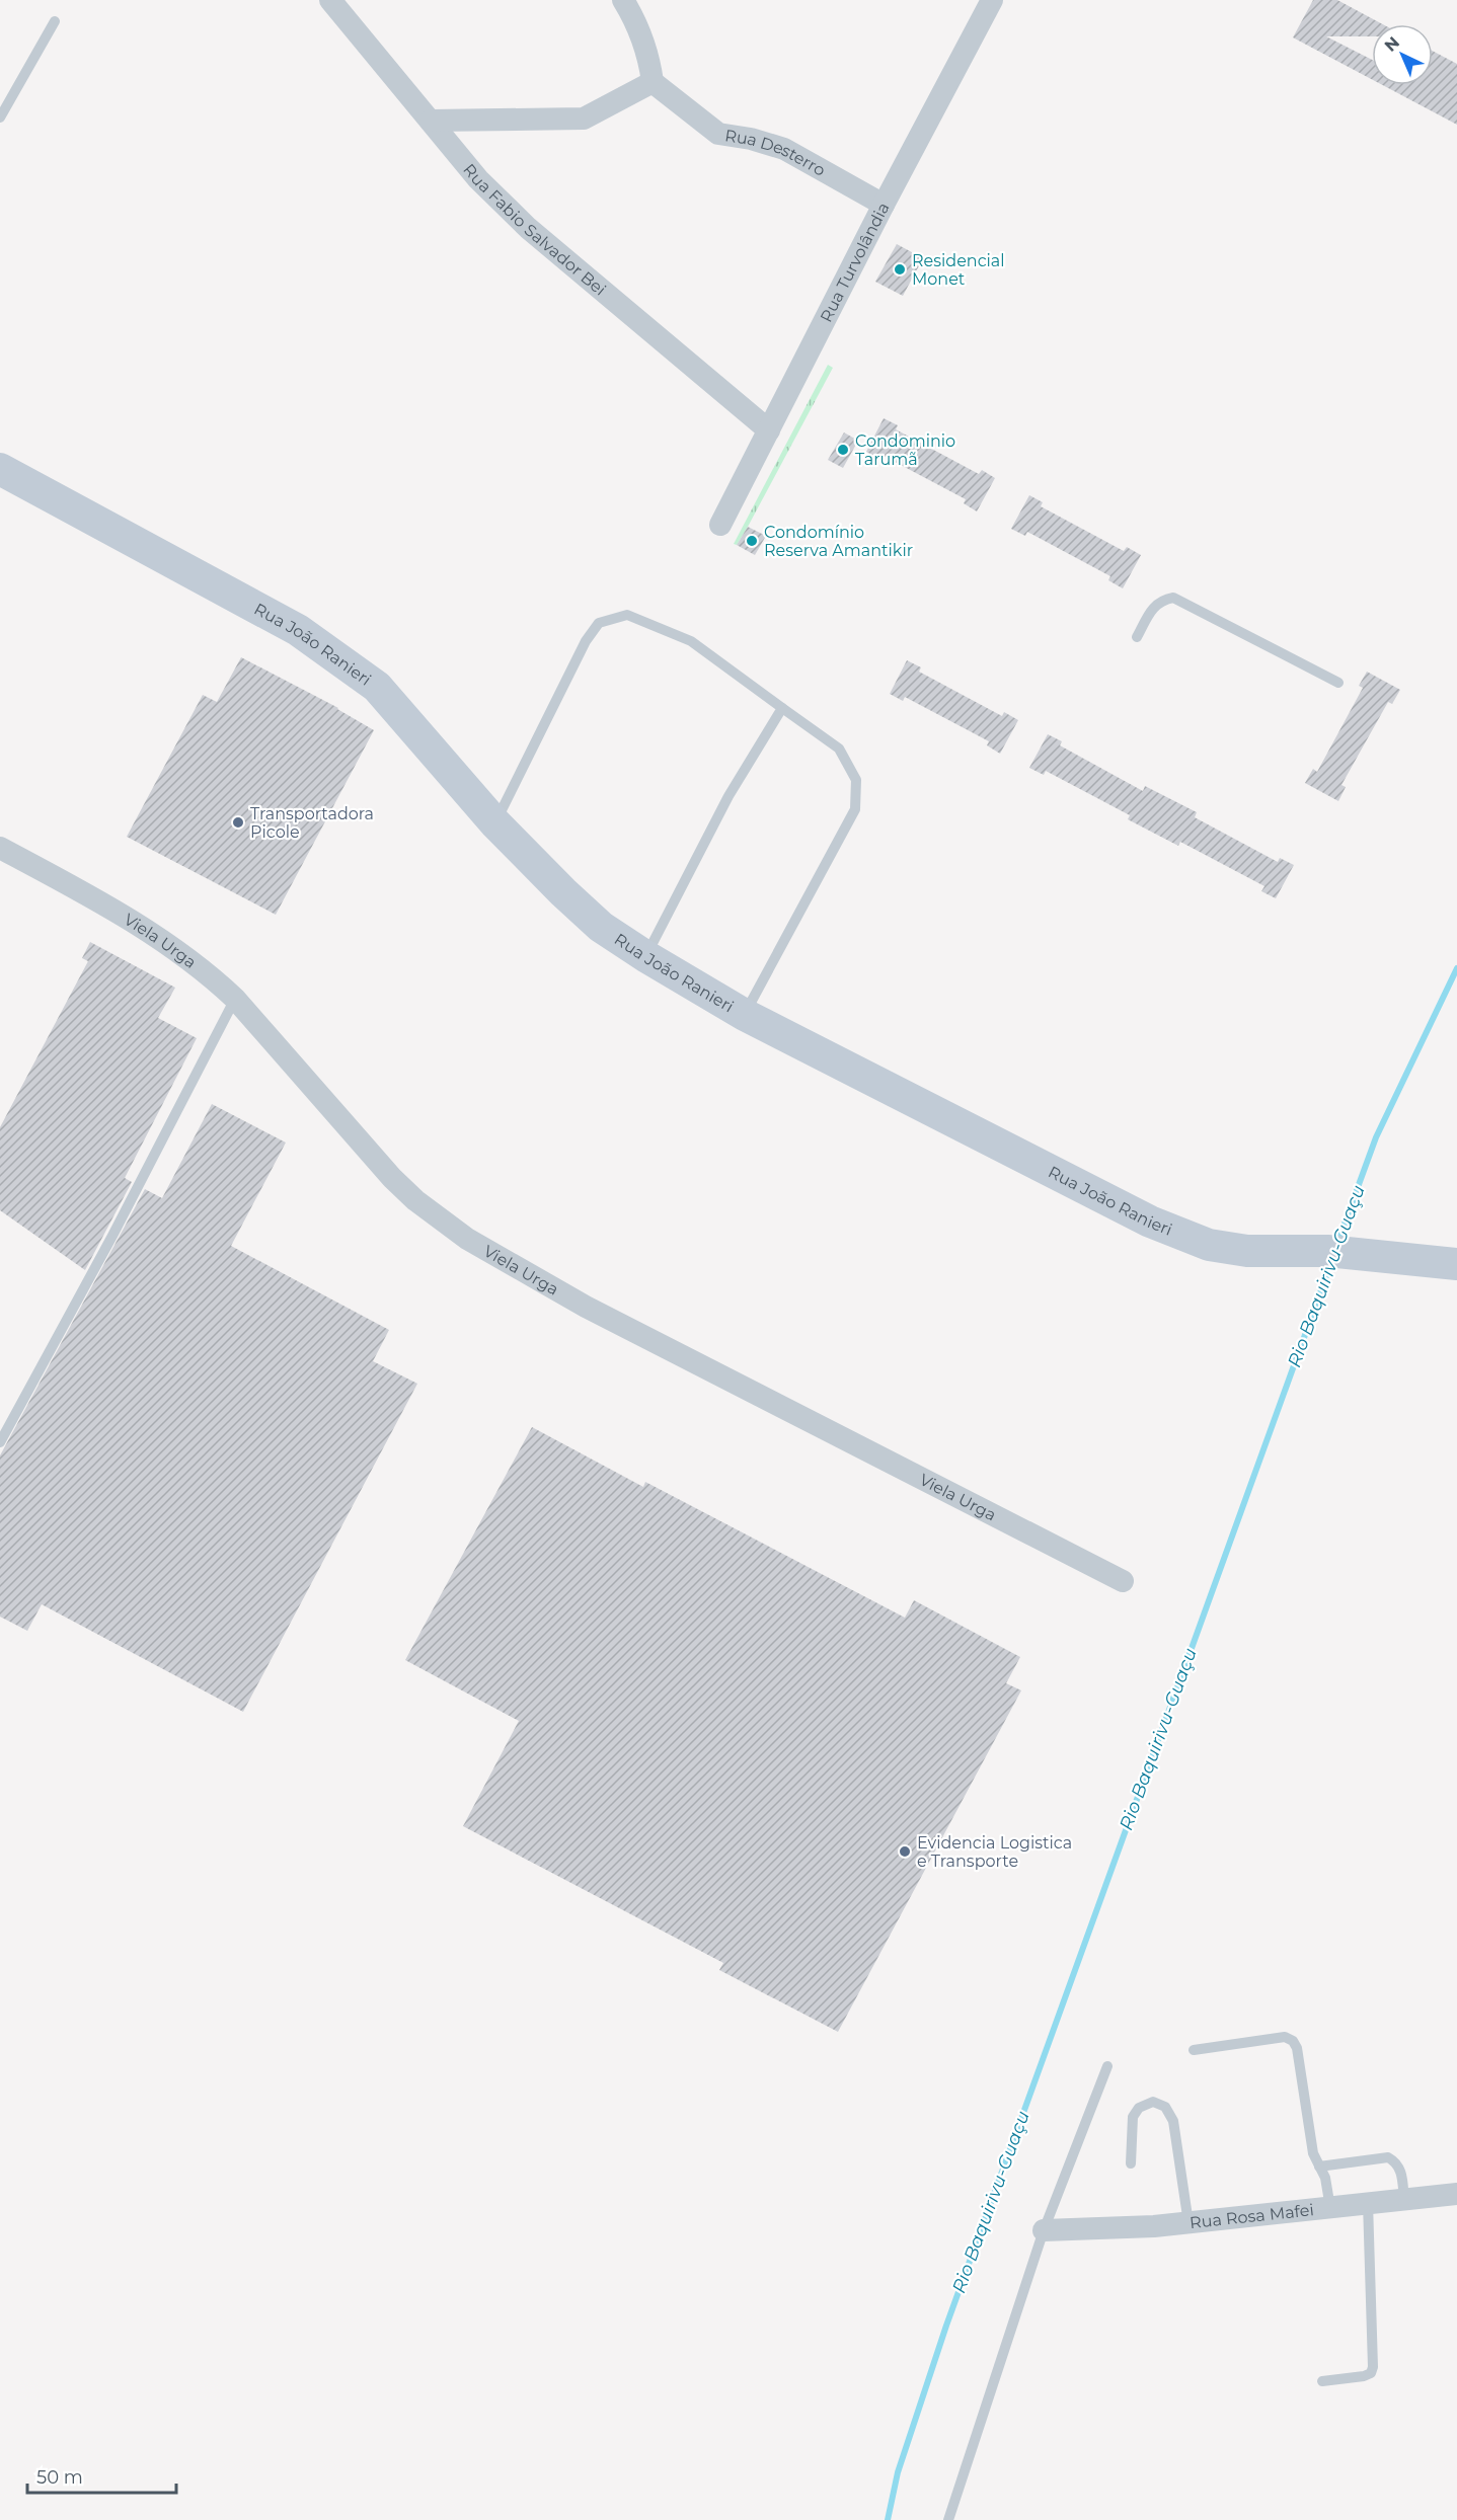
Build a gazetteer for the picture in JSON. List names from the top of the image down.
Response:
{
  "streets": {
    "street": [
      "Rua Desterro",
      "Rua Fabio Salvador Bei",
      "Rua Turvolândia",
      "Rua João Ranieri",
      "Viela Urga",
      "Rua Rosa Mafei"
    ]
  },
  "crossings": [
    ["Rua Desterro", "Rua Turvolândia"],
    ["Rua Fabio Salvador Bei", "Rua Turvolândia"]
  ],
  "water": ["Rio Baquirivu-Guaçu"],
  "places": [
    "Residencial Monet",
    "Condominio Tarumã",
    "Condomínio Reserva Amantikir",
    "Transportadora Picole",
    "Evidencia Logistica e Transporte"
  ],
  "scale_bar": "50 m",
  "north": "top left"
}
